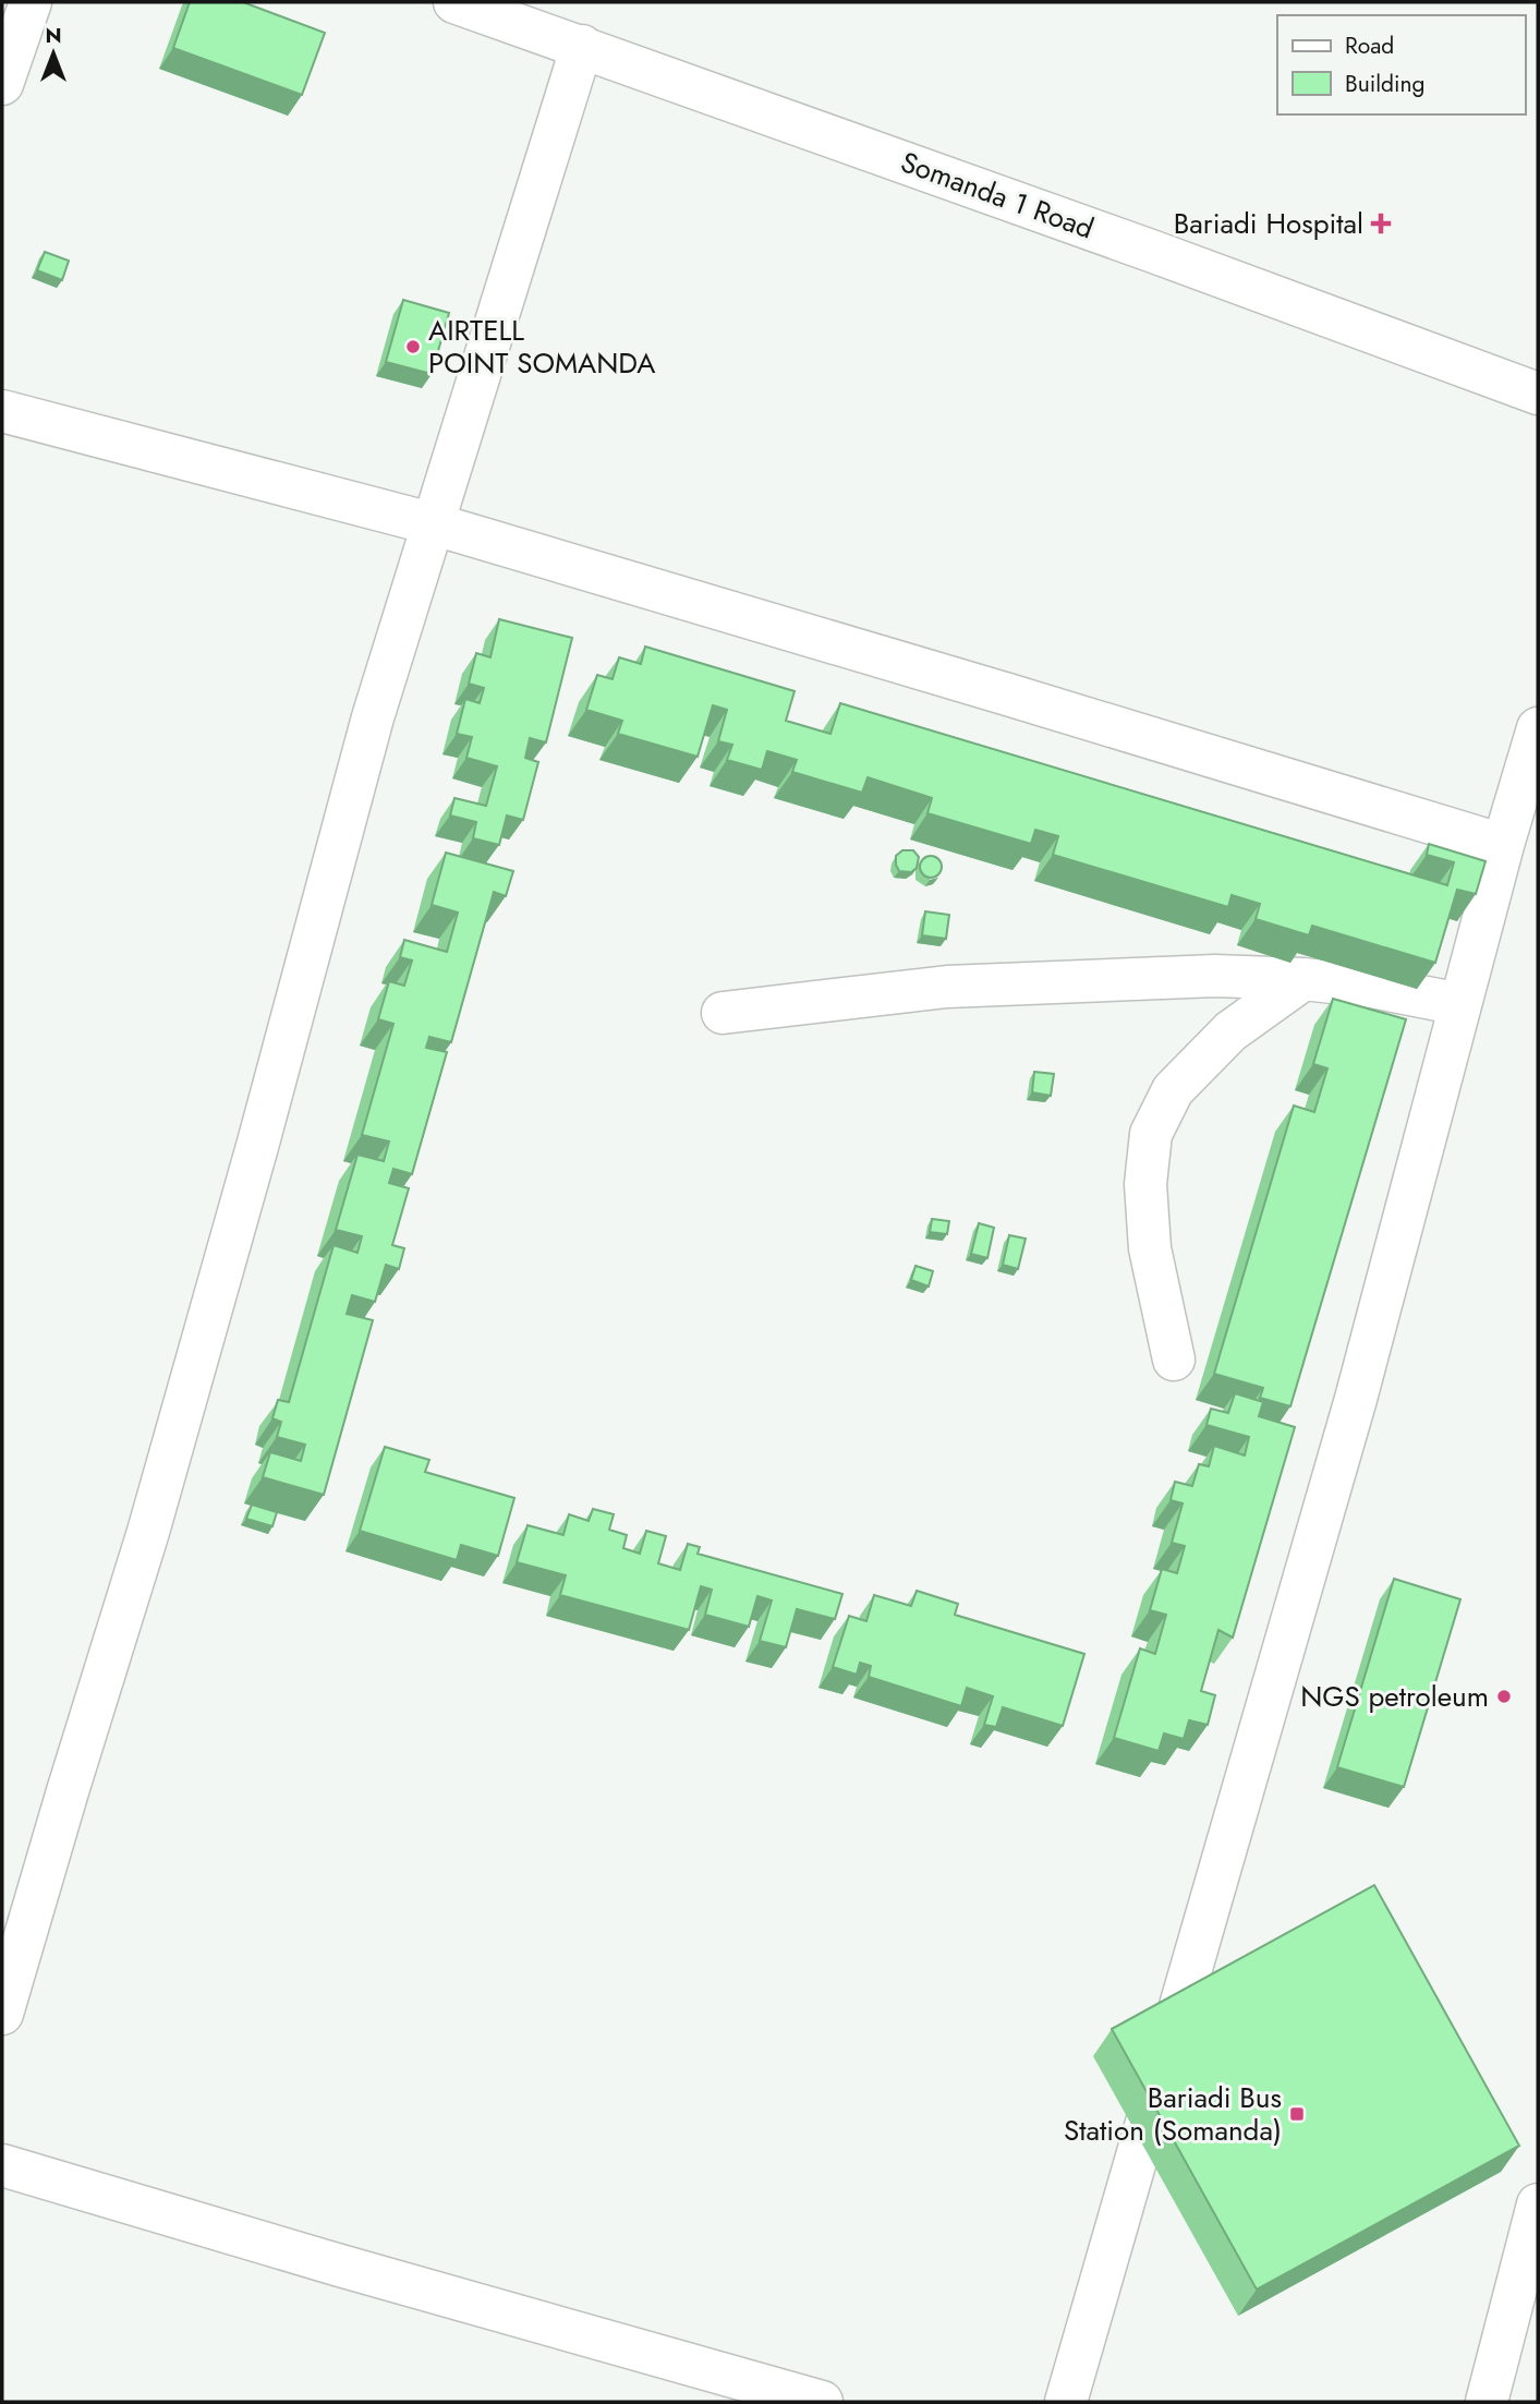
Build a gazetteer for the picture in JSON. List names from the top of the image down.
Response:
{
  "streets": {
    "street": ["Somanda 1 Road"]
  },
  "places": {
    "health": ["Bariadi Hospital"],
    "other": ["AIRTELL POINT SOMANDA", "NGS petroleum"],
    "transit": ["Bariadi Bus Station (Somanda)"]
  },
  "legend": ["Road", "Building"],
  "north": "top"
}
